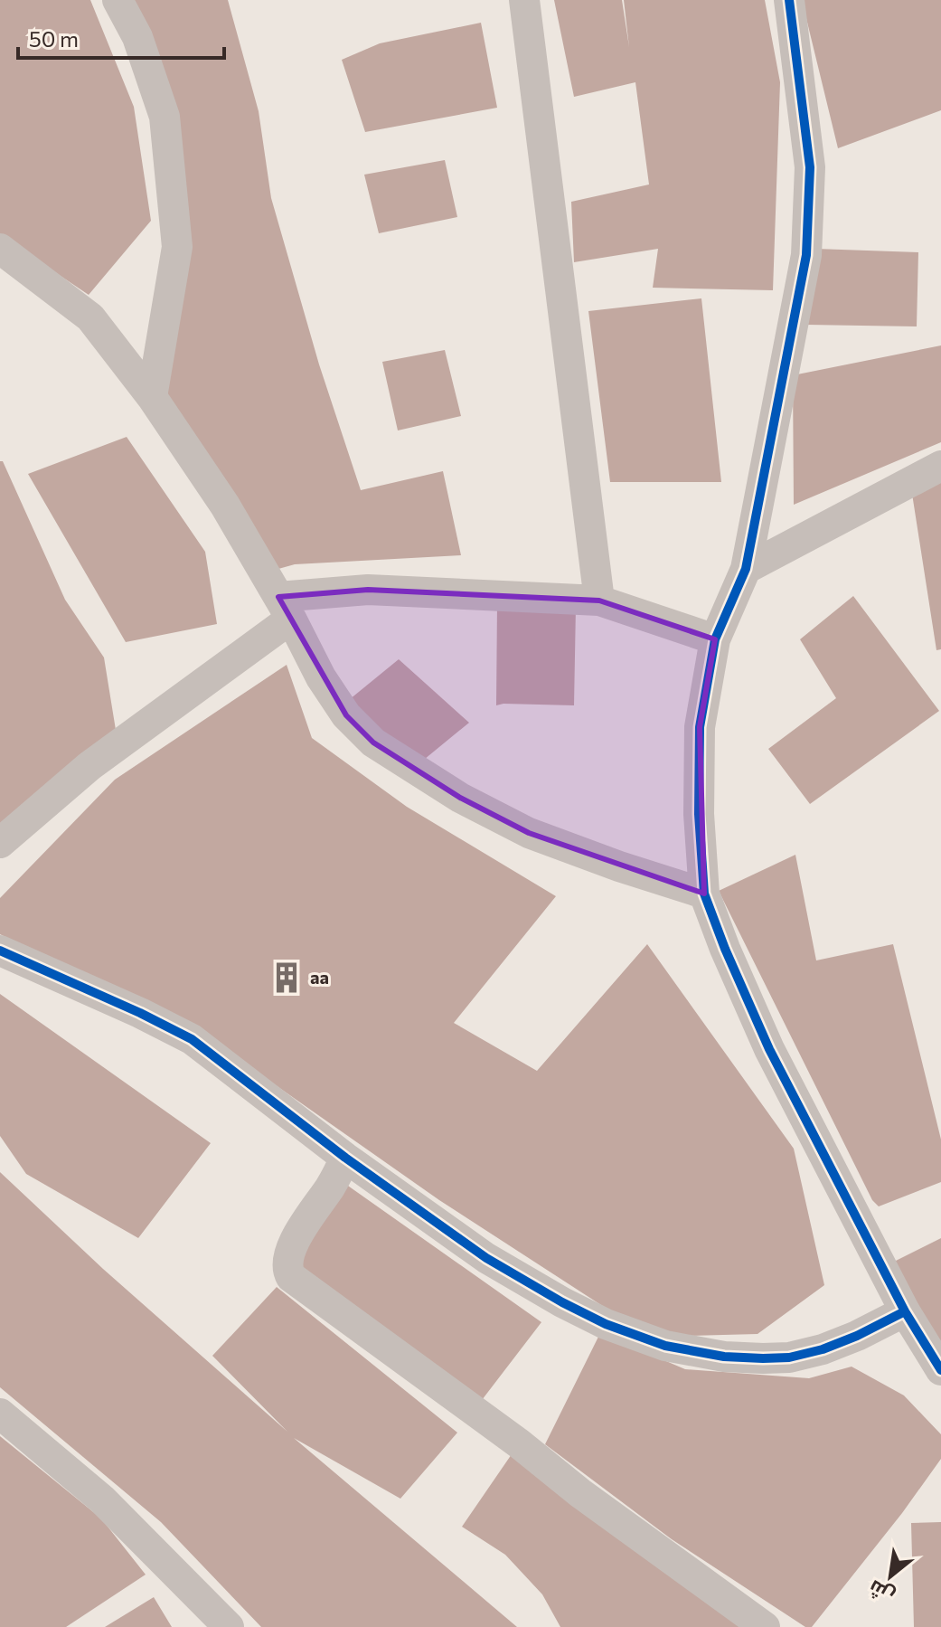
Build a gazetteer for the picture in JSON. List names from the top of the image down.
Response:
{
  "places": {
    "building": ["aa"]
  },
  "scale_bar": "50 m",
  "north": "bottom left"
}
